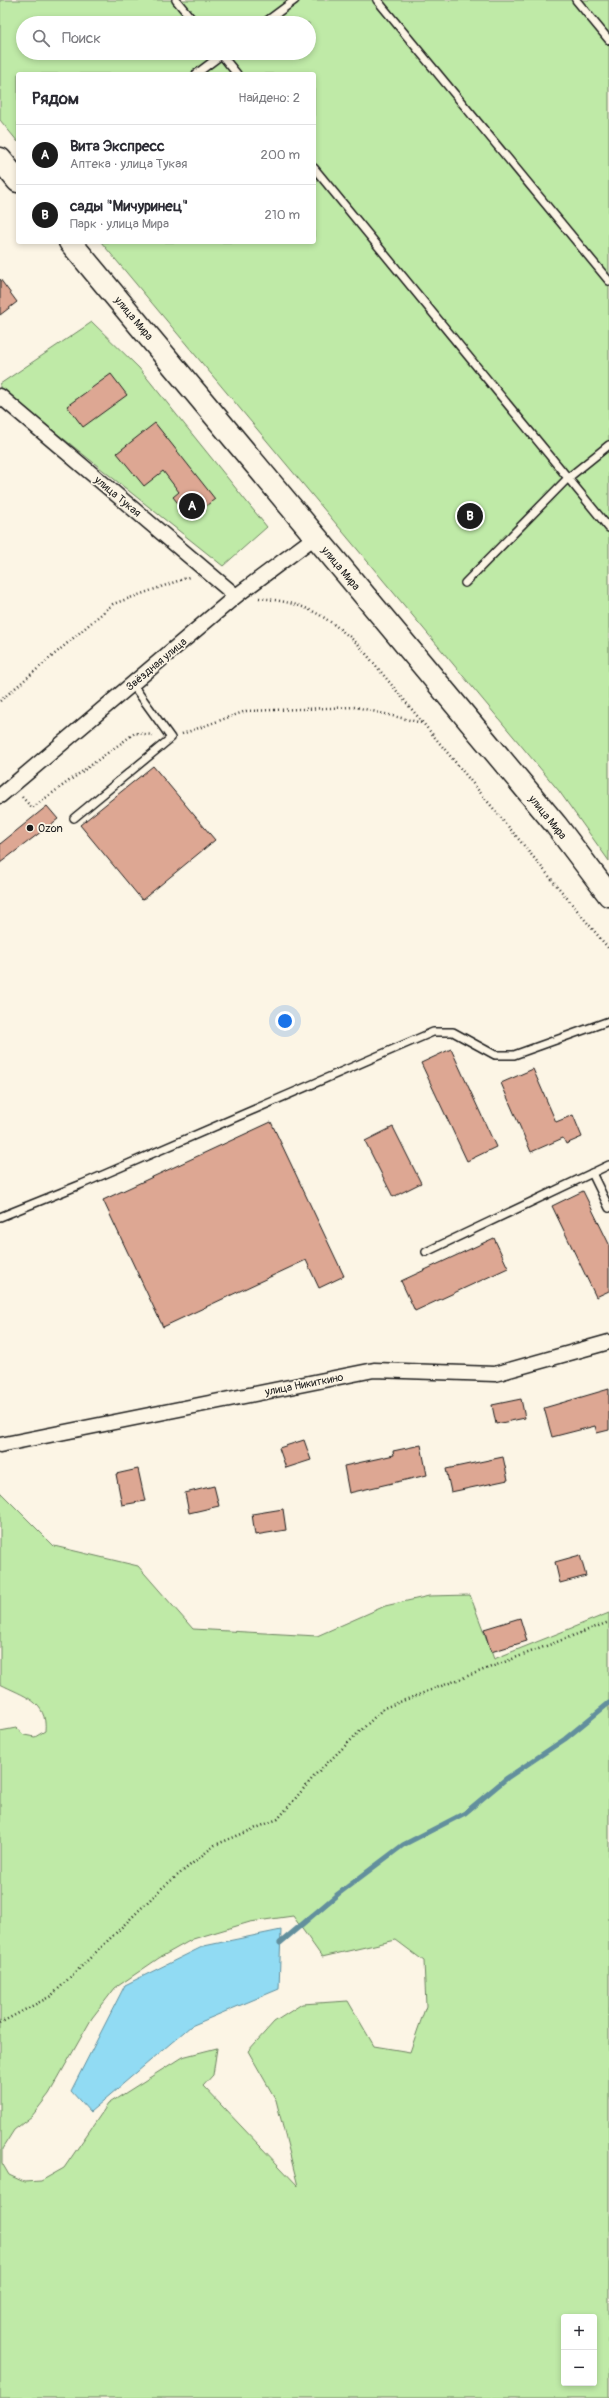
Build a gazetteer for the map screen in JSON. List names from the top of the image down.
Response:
{
  "streets": {
    "main road": ["улица Мира"],
    "street": ["улица Тукая", "Звёздная улица", "улица Никиткино"]
  },
  "crossings": [
    ["улица Мира", "Звёздная улица"],
    ["улица Тукая", "Звёздная улица"]
  ],
  "places": ["Ozon"],
  "page": {
    "search": "Поиск",
    "heading": ["Рядом", "Найдено: 2"],
    "list": [
      {
        "mark": "A",
        "name": "Вита Экспресс",
        "note": "Аптека · улица Тукая",
        "value": "200 m"
      },
      {
        "mark": "B",
        "name": "сады \"Мичуринец\"",
        "note": "Парк · улица Мира",
        "value": "210 m"
      }
    ],
    "pins": ["A", "B"],
    "map_buttons": ["+", "−"]
  }
}
